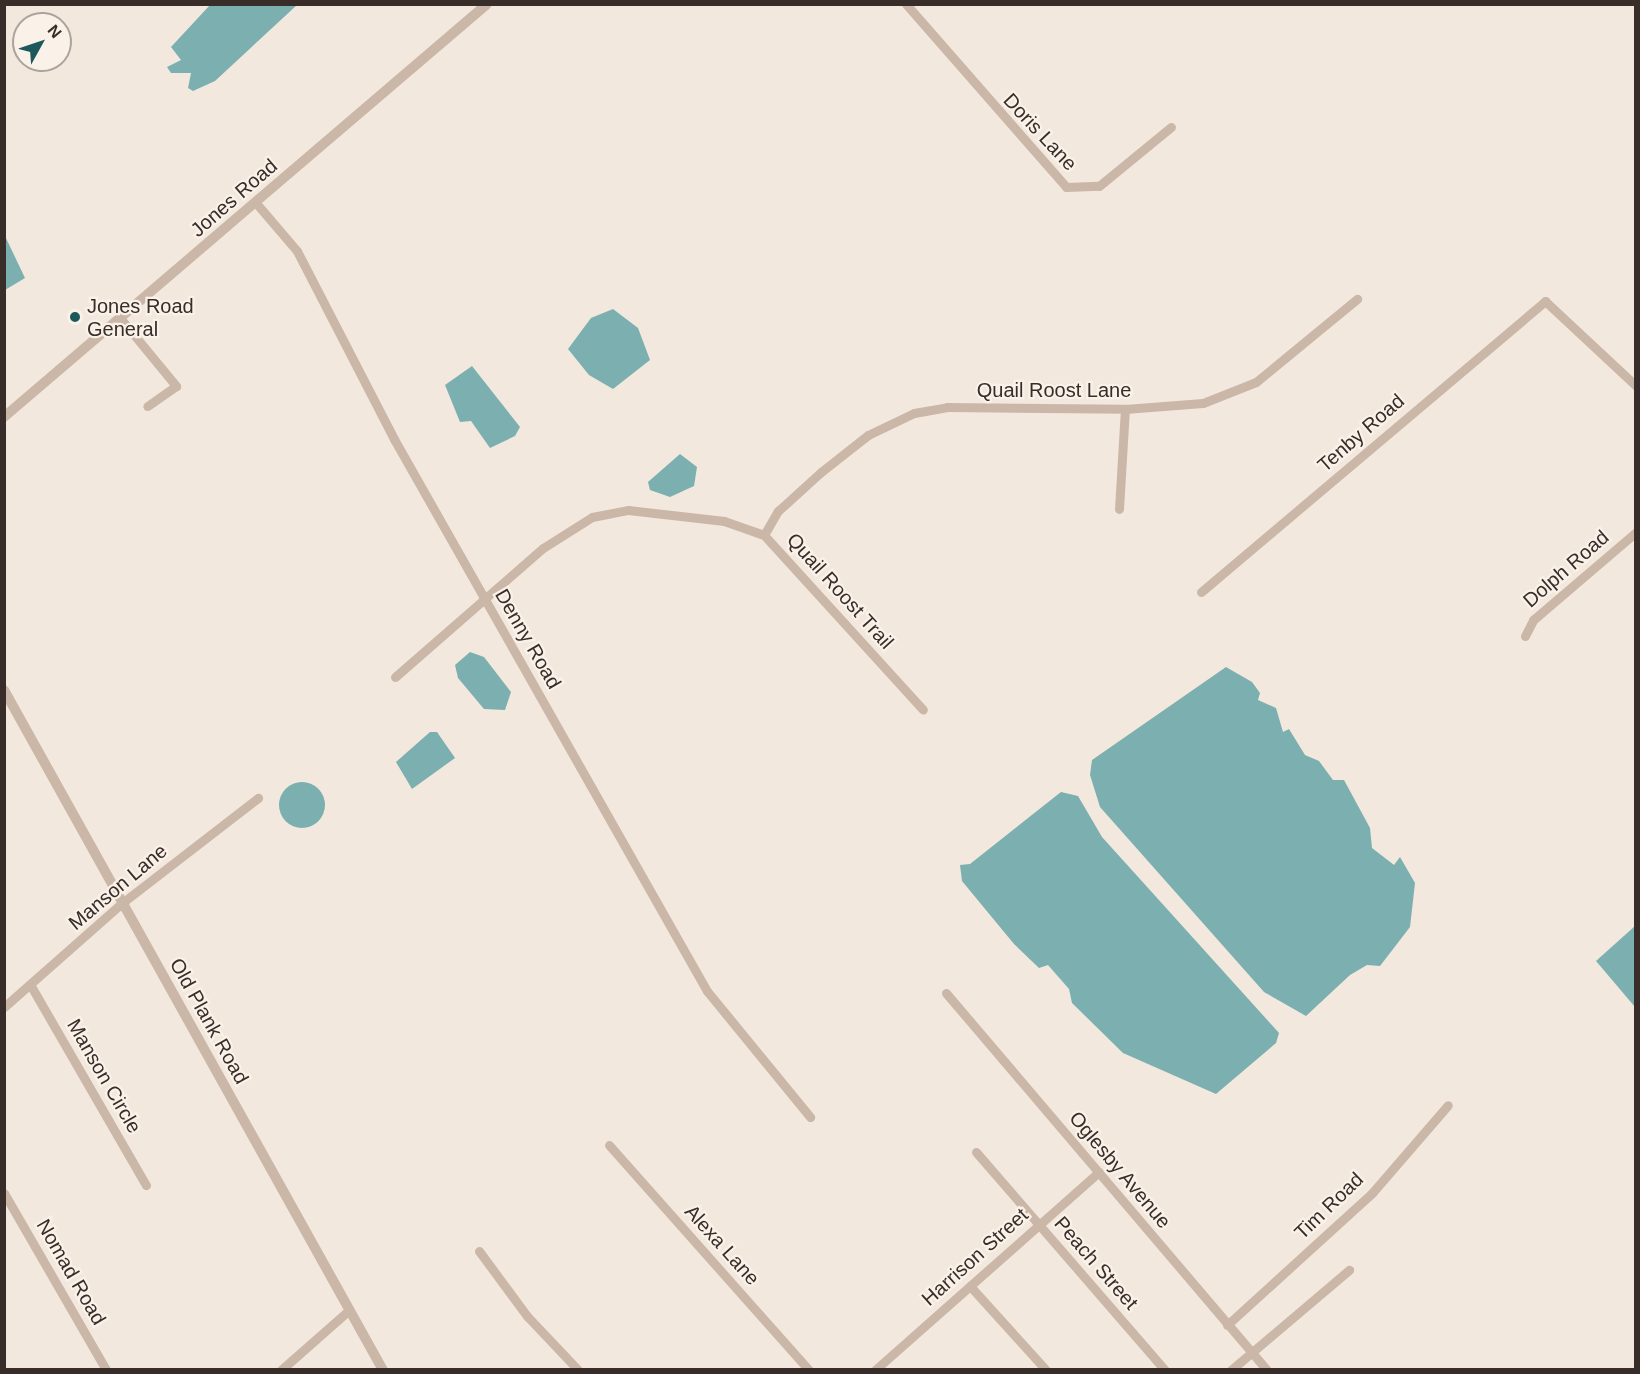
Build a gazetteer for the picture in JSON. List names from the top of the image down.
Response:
{
  "streets": {
    "street": [
      "Doris Lane",
      "Jones Road",
      "Quail Roost Lane",
      "Tenby Road",
      "Dolph Road",
      "Quail Roost Trail",
      "Denny Road",
      "Manson Lane",
      "Old Plank Road",
      "Manson Circle",
      "Oglesby Avenue",
      "Tim Road",
      "Alexa Lane",
      "Harrison Street",
      "Peach Street",
      "Nomad Road"
    ]
  },
  "crossings": [
    ["Jones Road", "Denny Road"],
    ["Quail Roost Lane", "Quail Roost Trail"],
    ["Quail Roost Trail", "Denny Road"],
    ["Manson Lane", "Old Plank Road"],
    ["Manson Lane", "Manson Circle"],
    ["Oglesby Avenue", "Tim Road"],
    ["Oglesby Avenue", "Harrison Street"],
    ["Harrison Street", "Peach Street"]
  ],
  "places": ["Jones Road General"],
  "north": "top right"
}
